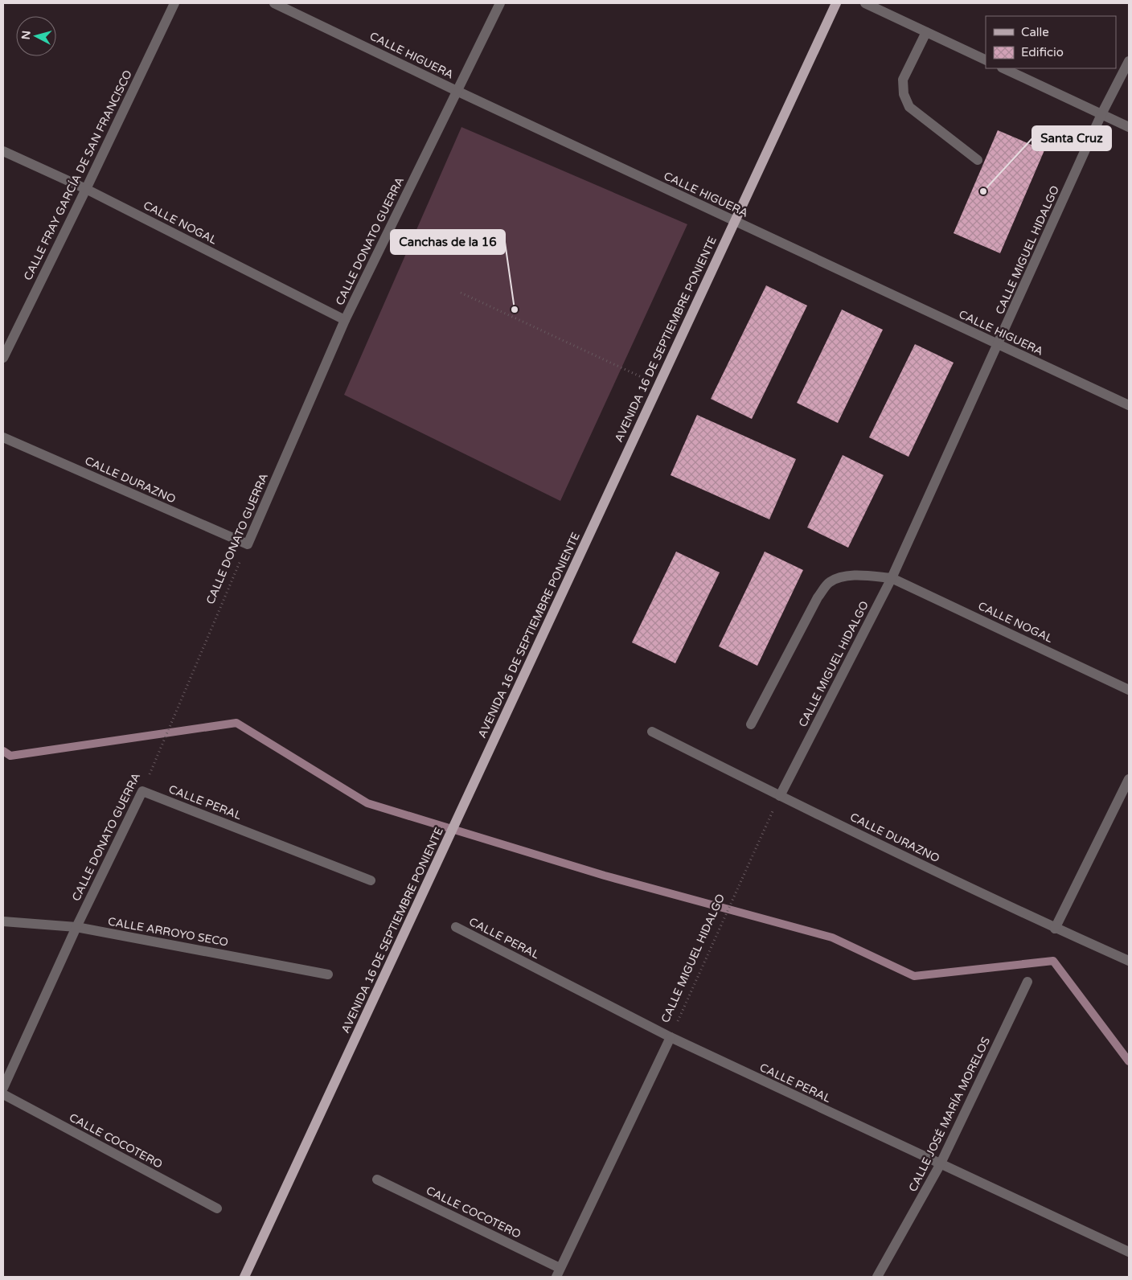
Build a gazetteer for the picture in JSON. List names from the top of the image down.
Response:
{
  "streets": {
    "main road": ["AVENIDA 16 DE SEPTIEMBRE PONIENTE"],
    "street": [
      "CALLE HIGUERA",
      "CALLE FRAY GARCÍA DE SAN FRANCISCO",
      "CALLE NOGAL",
      "CALLE DONATO GUERRA",
      "CALLE MIGUEL HIDALGO",
      "CALLE DURAZNO",
      "CALLE PERAL",
      "CALLE ARROYO SECO",
      "CALLE JOSÉ MARÍA MORELOS",
      "CALLE COCOTERO"
    ]
  },
  "crossings": [
    ["CALLE HIGUERA", "CALLE DONATO GUERRA"],
    ["CALLE HIGUERA", "CALLE MIGUEL HIDALGO"],
    ["CALLE HIGUERA", "AVENIDA 16 DE SEPTIEMBRE PONIENTE"],
    ["CALLE FRAY GARCÍA DE SAN FRANCISCO", "CALLE NOGAL"],
    ["CALLE NOGAL", "CALLE DONATO GUERRA"],
    ["CALLE NOGAL", "CALLE MIGUEL HIDALGO"],
    ["CALLE DONATO GUERRA", "CALLE DURAZNO"],
    ["CALLE DONATO GUERRA", "CALLE PERAL"],
    ["CALLE DONATO GUERRA", "CALLE ARROYO SECO"],
    ["CALLE MIGUEL HIDALGO", "CALLE DURAZNO"],
    ["CALLE MIGUEL HIDALGO", "CALLE PERAL"],
    ["CALLE MIGUEL HIDALGO", "CALLE COCOTERO"],
    ["CALLE PERAL", "CALLE JOSÉ MARÍA MORELOS"]
  ],
  "places": ["Santa Cruz", "Canchas de la 16"],
  "legend": ["Calle", "Edificio"],
  "north": "left"
}
